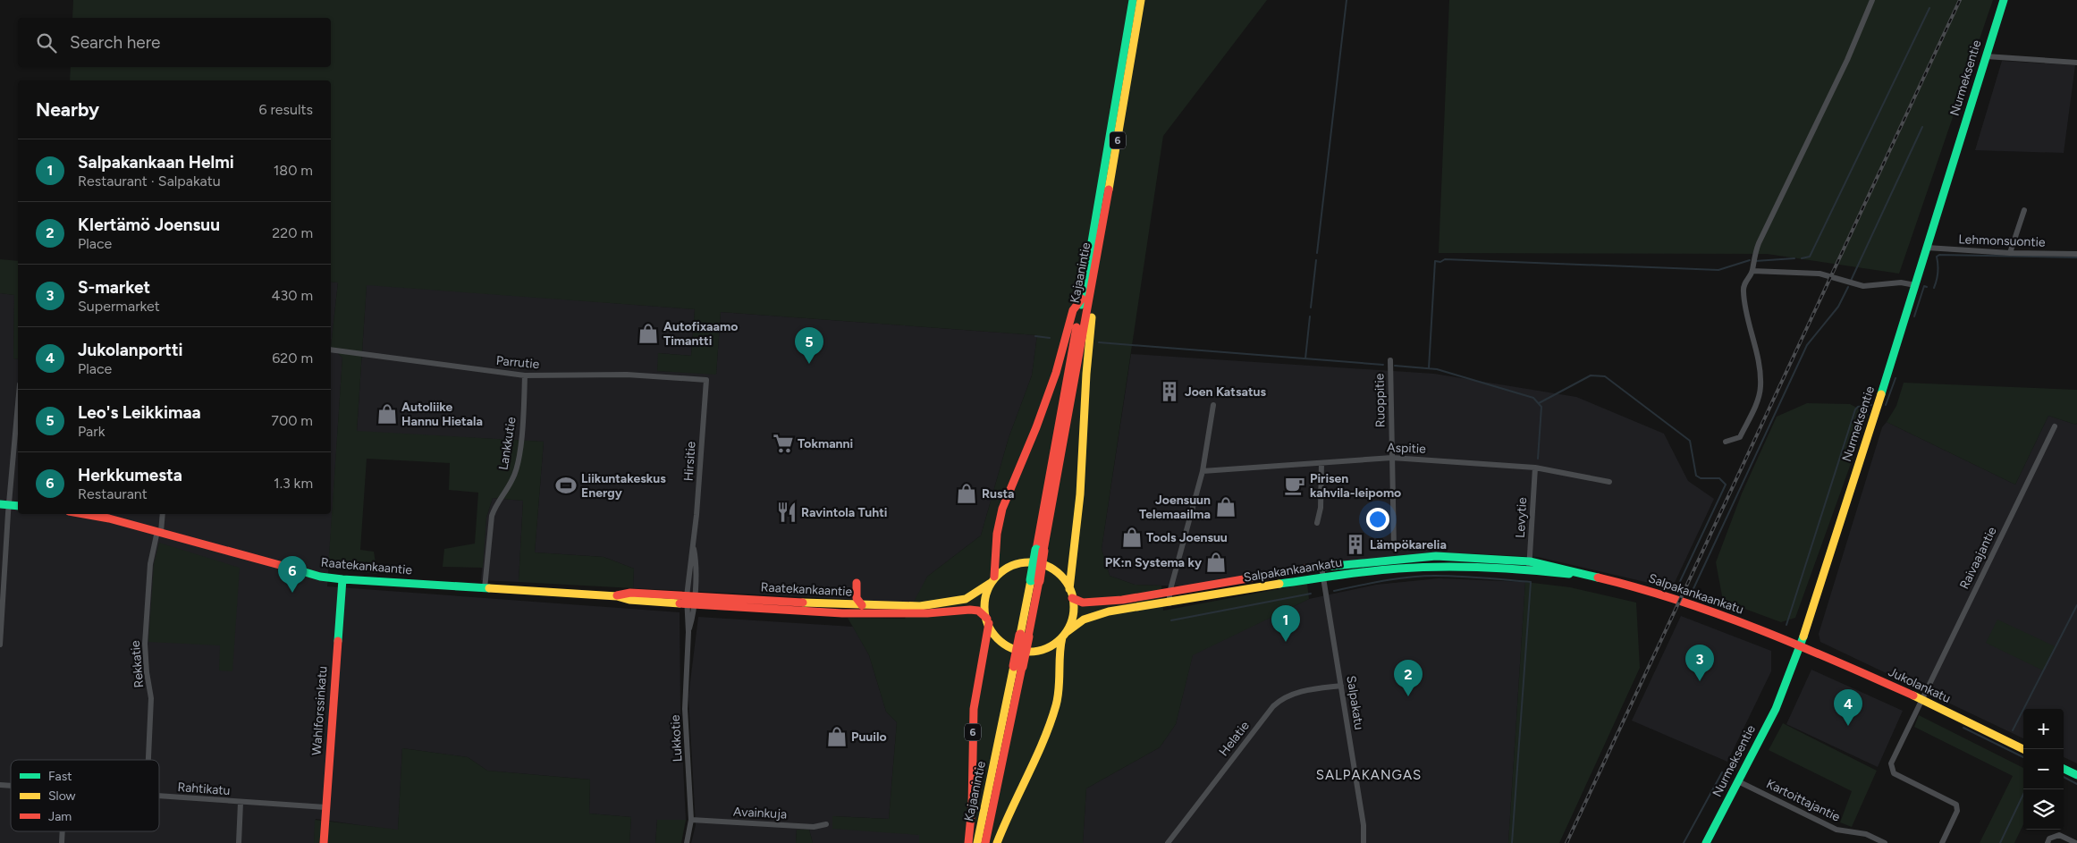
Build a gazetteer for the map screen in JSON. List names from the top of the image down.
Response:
{
  "streets": {
    "main road": [
      "Nurmeksentie",
      "6",
      "Kajaanintie",
      "Raatekankaantie",
      "Salpakankaankatu",
      "Jukolankatu",
      "Wahlforssinkatu"
    ],
    "street": [
      "Lehmonsuontie",
      "Parrutie",
      "Ruoppitie",
      "Lankkutie",
      "Aspitie",
      "Hirsitie",
      "Levytie",
      "Raivaajantie",
      "Rekkatie",
      "Salpakatu",
      "Lukkotie",
      "Helatie",
      "Rahtikatu",
      "Kartoittajantie",
      "Avainkuja"
    ]
  },
  "crossings": [
    ["Nurmeksentie", "Lehmonsuontie"],
    ["Nurmeksentie", "Salpakankaankatu"],
    ["Nurmeksentie", "Jukolankatu"],
    ["Nurmeksentie", "Kartoittajantie"],
    ["6", "Raatekankaantie"],
    ["6", "Salpakankaankatu"],
    ["Parrutie", "Lankkutie"],
    ["Parrutie", "Hirsitie"],
    ["Ruoppitie", "Aspitie"],
    ["Lankkutie", "Raatekankaantie"],
    ["Aspitie", "Levytie"],
    ["Hirsitie", "Raatekankaantie"],
    ["Hirsitie", "Lukkotie"],
    ["Levytie", "Salpakankaankatu"],
    ["Raivaajantie", "Jukolankatu"],
    ["Raatekankaantie", "Salpakankaankatu"],
    ["Raatekankaantie", "Rekkatie"],
    ["Raatekankaantie", "Wahlforssinkatu"],
    ["Raatekankaantie", "Lukkotie"],
    ["Salpakankaankatu", "Jukolankatu"],
    ["Salpakankaankatu", "Salpakatu"],
    ["Salpakatu", "Helatie"],
    ["Wahlforssinkatu", "Rahtikatu"],
    ["Lukkotie", "Avainkuja"]
  ],
  "districts": ["SALPAKANGAS"],
  "places": {
    "shop": [
      "Autofixaamo Timantti",
      "Autoliike Hannu Hietala",
      "Rusta",
      "Joensuun Telemaailma",
      "Tools Joensuu",
      "PK:n Systema ky",
      "Puuilo"
    ],
    "building": ["Joen Katsatus", "Lämpökarelia"],
    "supermarket": ["Tokmanni"],
    "sports": ["Liikuntakeskus Energy"],
    "cafe": ["Pirisen kahvila-leipomo"],
    "restaurant": ["Ravintola Tuhti"]
  },
  "legend": ["Fast", "Slow", "Jam"],
  "page": {
    "search": "Search here",
    "heading": ["Nearby", "6 results"],
    "list": [
      {
        "mark": "1",
        "name": "Salpakankaan Helmi",
        "note": "Restaurant · Salpakatu",
        "value": "180 m"
      },
      {
        "mark": "2",
        "name": "KIertämö Joensuu",
        "note": "Place",
        "value": "220 m"
      },
      {
        "mark": "3",
        "name": "S-market",
        "note": "Supermarket",
        "value": "430 m"
      },
      {
        "mark": "4",
        "name": "Jukolanportti",
        "note": "Place",
        "value": "620 m"
      },
      {
        "mark": "5",
        "name": "Leo's Leikkimaa",
        "note": "Park",
        "value": "700 m"
      },
      {
        "mark": "6",
        "name": "Herkkumesta",
        "note": "Restaurant",
        "value": "1.3 km"
      }
    ],
    "pins": [
      "5",
      "6",
      "1",
      "3",
      "2",
      "4"
    ],
    "map_buttons": ["+", "−"]
  }
}
